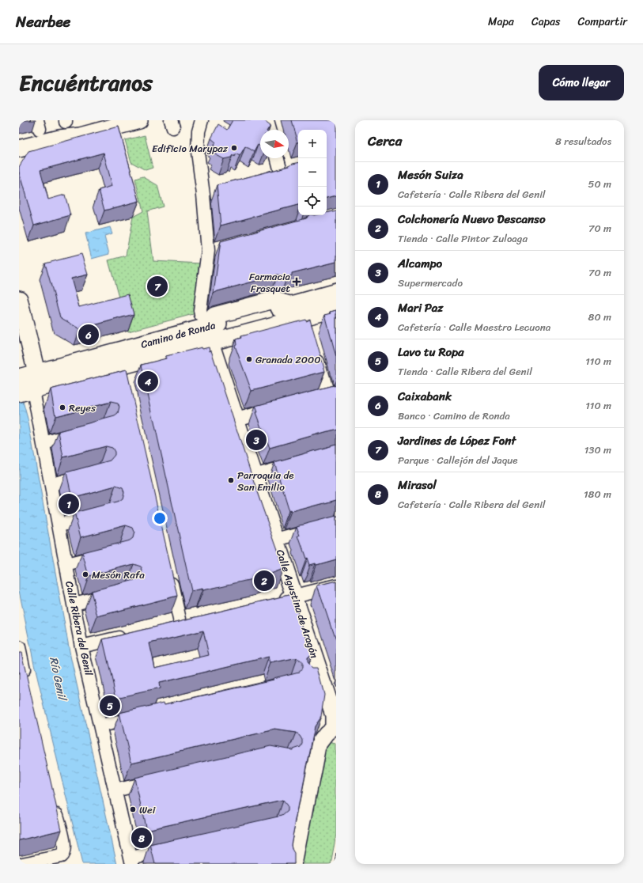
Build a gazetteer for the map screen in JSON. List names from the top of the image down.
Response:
{
  "streets": {
    "main road": ["Camino de Ronda", "Calle Agustina de Aragón"],
    "street": ["Calle Ribera del Genil"]
  },
  "crossings": [
    ["Camino de Ronda", "Calle Agustina de Aragón"],
    ["Camino de Ronda", "Calle Ribera del Genil"]
  ],
  "water": ["Río Genil"],
  "places": {
    "other": [
      "Edificio Marypaz",
      "Granada 2000",
      "Reyes",
      "Parroquia de San Emilio",
      "Mesón Rafa",
      "Wei"
    ],
    "health": ["Farmacia Frasquet"]
  },
  "north": "right",
  "page": {
    "header": "Nearbee",
    "nav": ["Mapa", "Capas", "Compartir"],
    "title": "Encuéntranos",
    "buttons": "Cómo llegar",
    "heading": ["Cerca", "8 resultados"],
    "map_buttons": ["+", "−"],
    "list": [
      {
        "mark": "1",
        "name": "Mesón Suiza",
        "note": "Cafetería · Calle Ribera del Genil",
        "value": "50 m"
      },
      {
        "mark": "2",
        "name": "Colchonería Nuevo Descanso",
        "note": "Tienda · Calle Pintor Zuloaga",
        "value": "70 m"
      },
      {
        "mark": "3",
        "name": "Alcampo",
        "note": "Supermercado",
        "value": "70 m"
      },
      {
        "mark": "4",
        "name": "Mari Paz",
        "note": "Cafetería · Calle Maestro Lecuona",
        "value": "80 m"
      },
      {
        "mark": "5",
        "name": "Lavo tu Ropa",
        "note": "Tienda · Calle Ribera del Genil",
        "value": "110 m"
      },
      {
        "mark": "6",
        "name": "Caixabank",
        "note": "Banco · Camino de Ronda",
        "value": "110 m"
      },
      {
        "mark": "7",
        "name": "Jardines de López Font",
        "note": "Parque · Callejón del Jaque",
        "value": "130 m"
      },
      {
        "mark": "8",
        "name": "Mirasol",
        "note": "Cafetería · Calle Ribera del Genil",
        "value": "180 m"
      }
    ],
    "pins": [
      "7",
      "6",
      "4",
      "3",
      "1",
      "2",
      "5",
      "8"
    ]
  }
}
